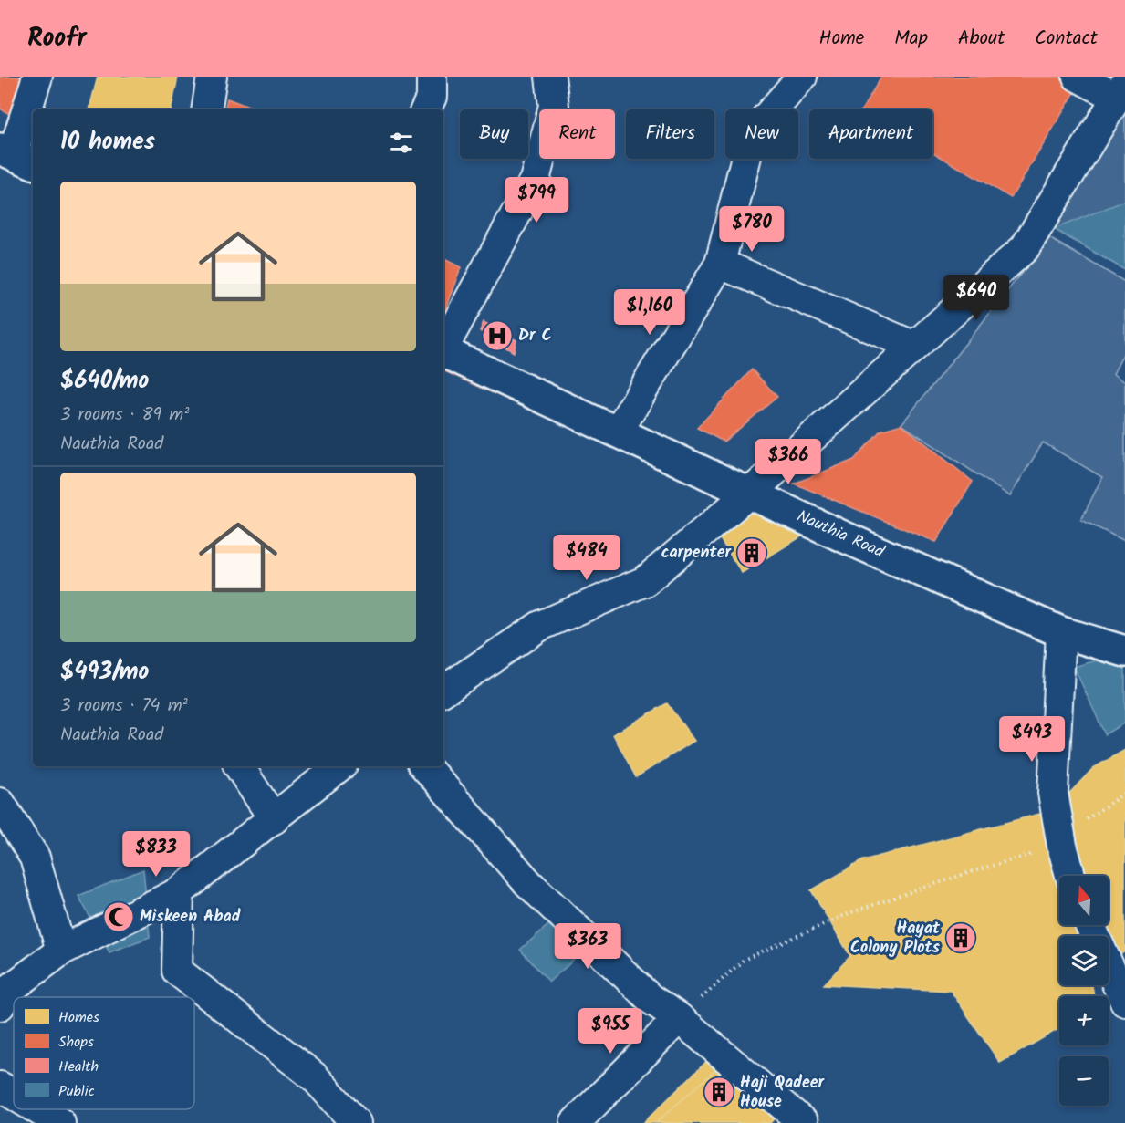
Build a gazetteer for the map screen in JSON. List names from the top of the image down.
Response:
{
  "streets": {
    "main road": ["Nauthia Road"]
  },
  "places": {
    "hospital": ["Dr C"],
    "building": ["carpenter", "Hayat Colony Plots", "Haji Qadeer House"],
    "mosque": ["Miskeen Abad"]
  },
  "legend": [
    "Homes",
    "Shops",
    "Health",
    "Public"
  ],
  "north": "top",
  "page": {
    "header": "Roofr",
    "nav": [
      "Home",
      "Map",
      "About",
      "Contact"
    ],
    "chip": [
      "Buy",
      "Rent",
      "Filters",
      "New",
      "Apartment"
    ],
    "heading": "10 homes",
    "list": [
      {
        "name": "$640/mo",
        "note": "3 rooms · 89 m² · Nauthia Road"
      },
      {
        "name": "$493/mo",
        "note": "3 rooms · 74 m² · Nauthia Road"
      }
    ],
    "price": [
      "$799",
      "$780",
      "$640",
      "$1,160",
      "$366",
      "$484",
      "$493",
      "$833",
      "$363",
      "$955"
    ],
    "map_buttons": ["+", "−"]
  }
}
